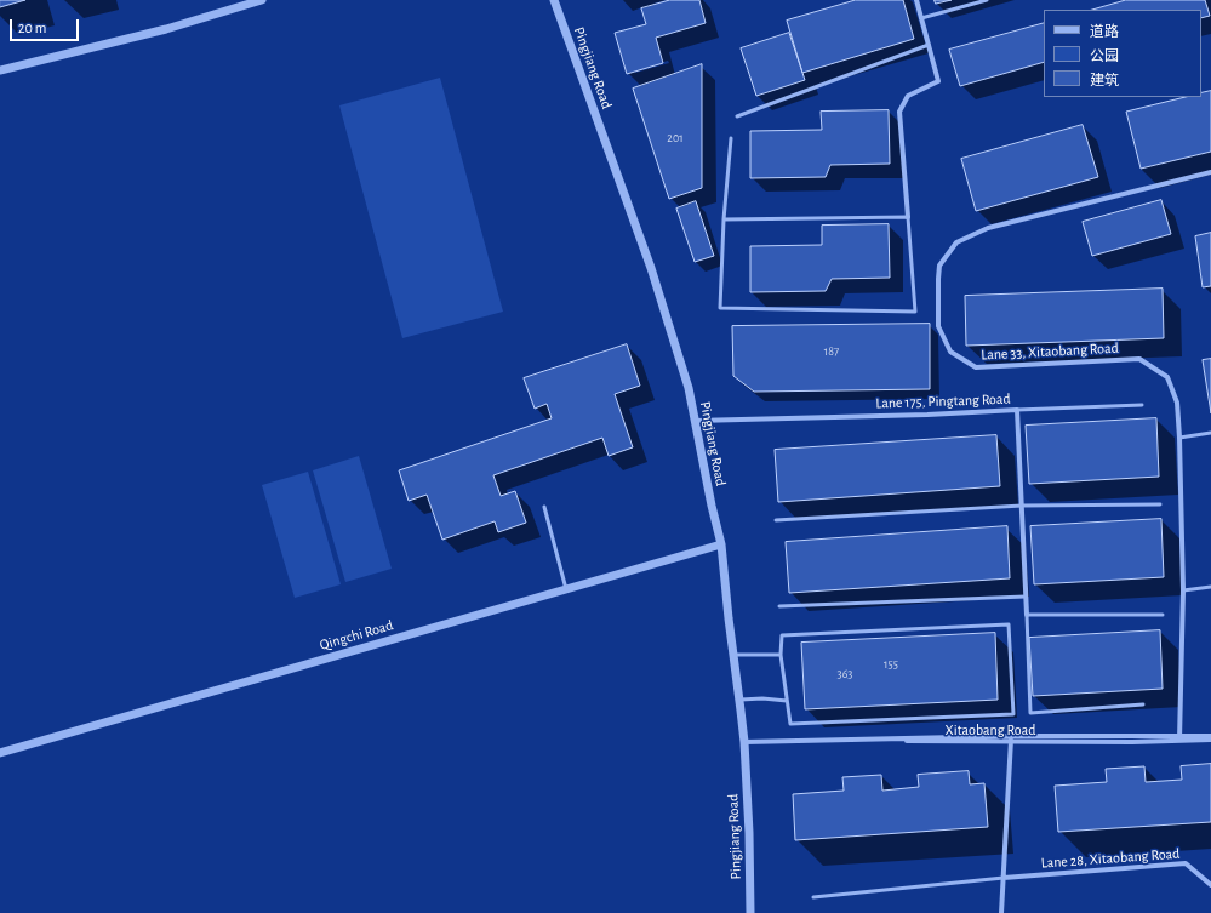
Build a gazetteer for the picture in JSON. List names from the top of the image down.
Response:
{
  "streets": {
    "street": [
      "Pingjiang Road",
      "Lane 33, Xitaobang Road",
      "Lane 175, Pingtang Road",
      "Qingchi Road",
      "Xitaobang Road",
      "Lane 28, Xitaobang Road"
    ]
  },
  "crossings": [
    ["Pingjiang Road", "Lane 175, Pingtang Road"],
    ["Pingjiang Road", "Qingchi Road"],
    ["Pingjiang Road", "Xitaobang Road"],
    ["Lane 33, Xitaobang Road", "Xitaobang Road"]
  ],
  "house_numbers": [
    "201",
    "187",
    "155",
    "363"
  ],
  "legend": ["道路", "公园", "建筑"],
  "scale_bar": "20 m"
}
